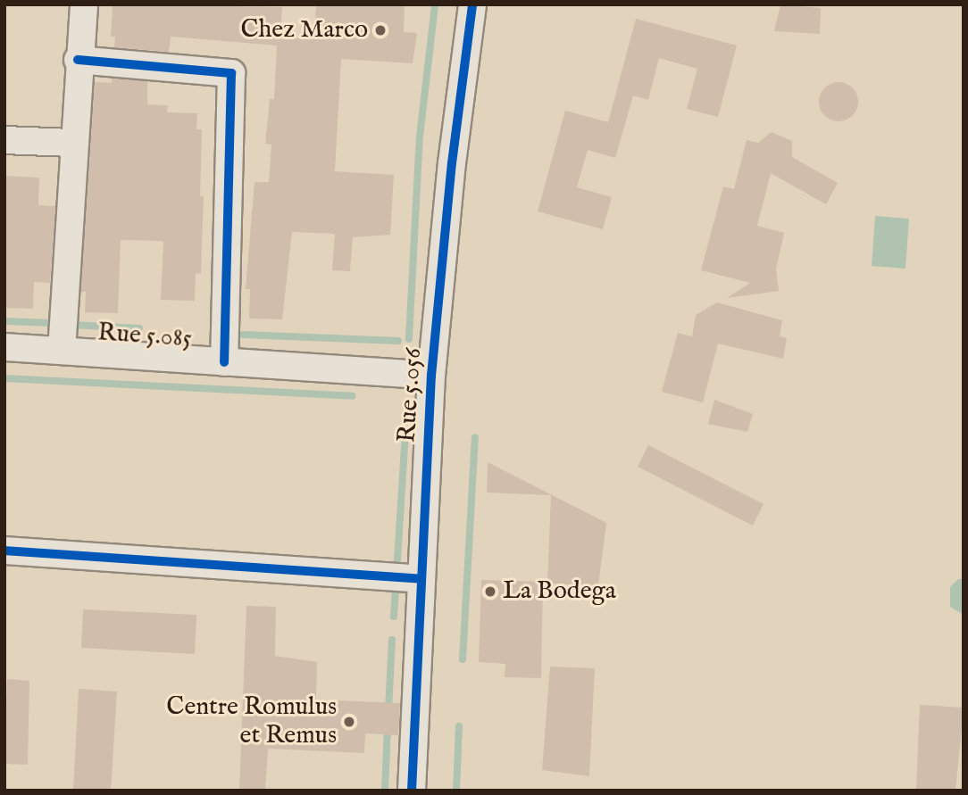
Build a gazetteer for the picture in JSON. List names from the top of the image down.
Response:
{
  "streets": {
    "street": ["Rue 5.085", "Rue 5.056"]
  },
  "crossings": [
    ["Rue 5.085", "Rue 5.056"]
  ],
  "places": ["Chez Marco", "La Bodega", "Centre Romulus et Remus"]
}
